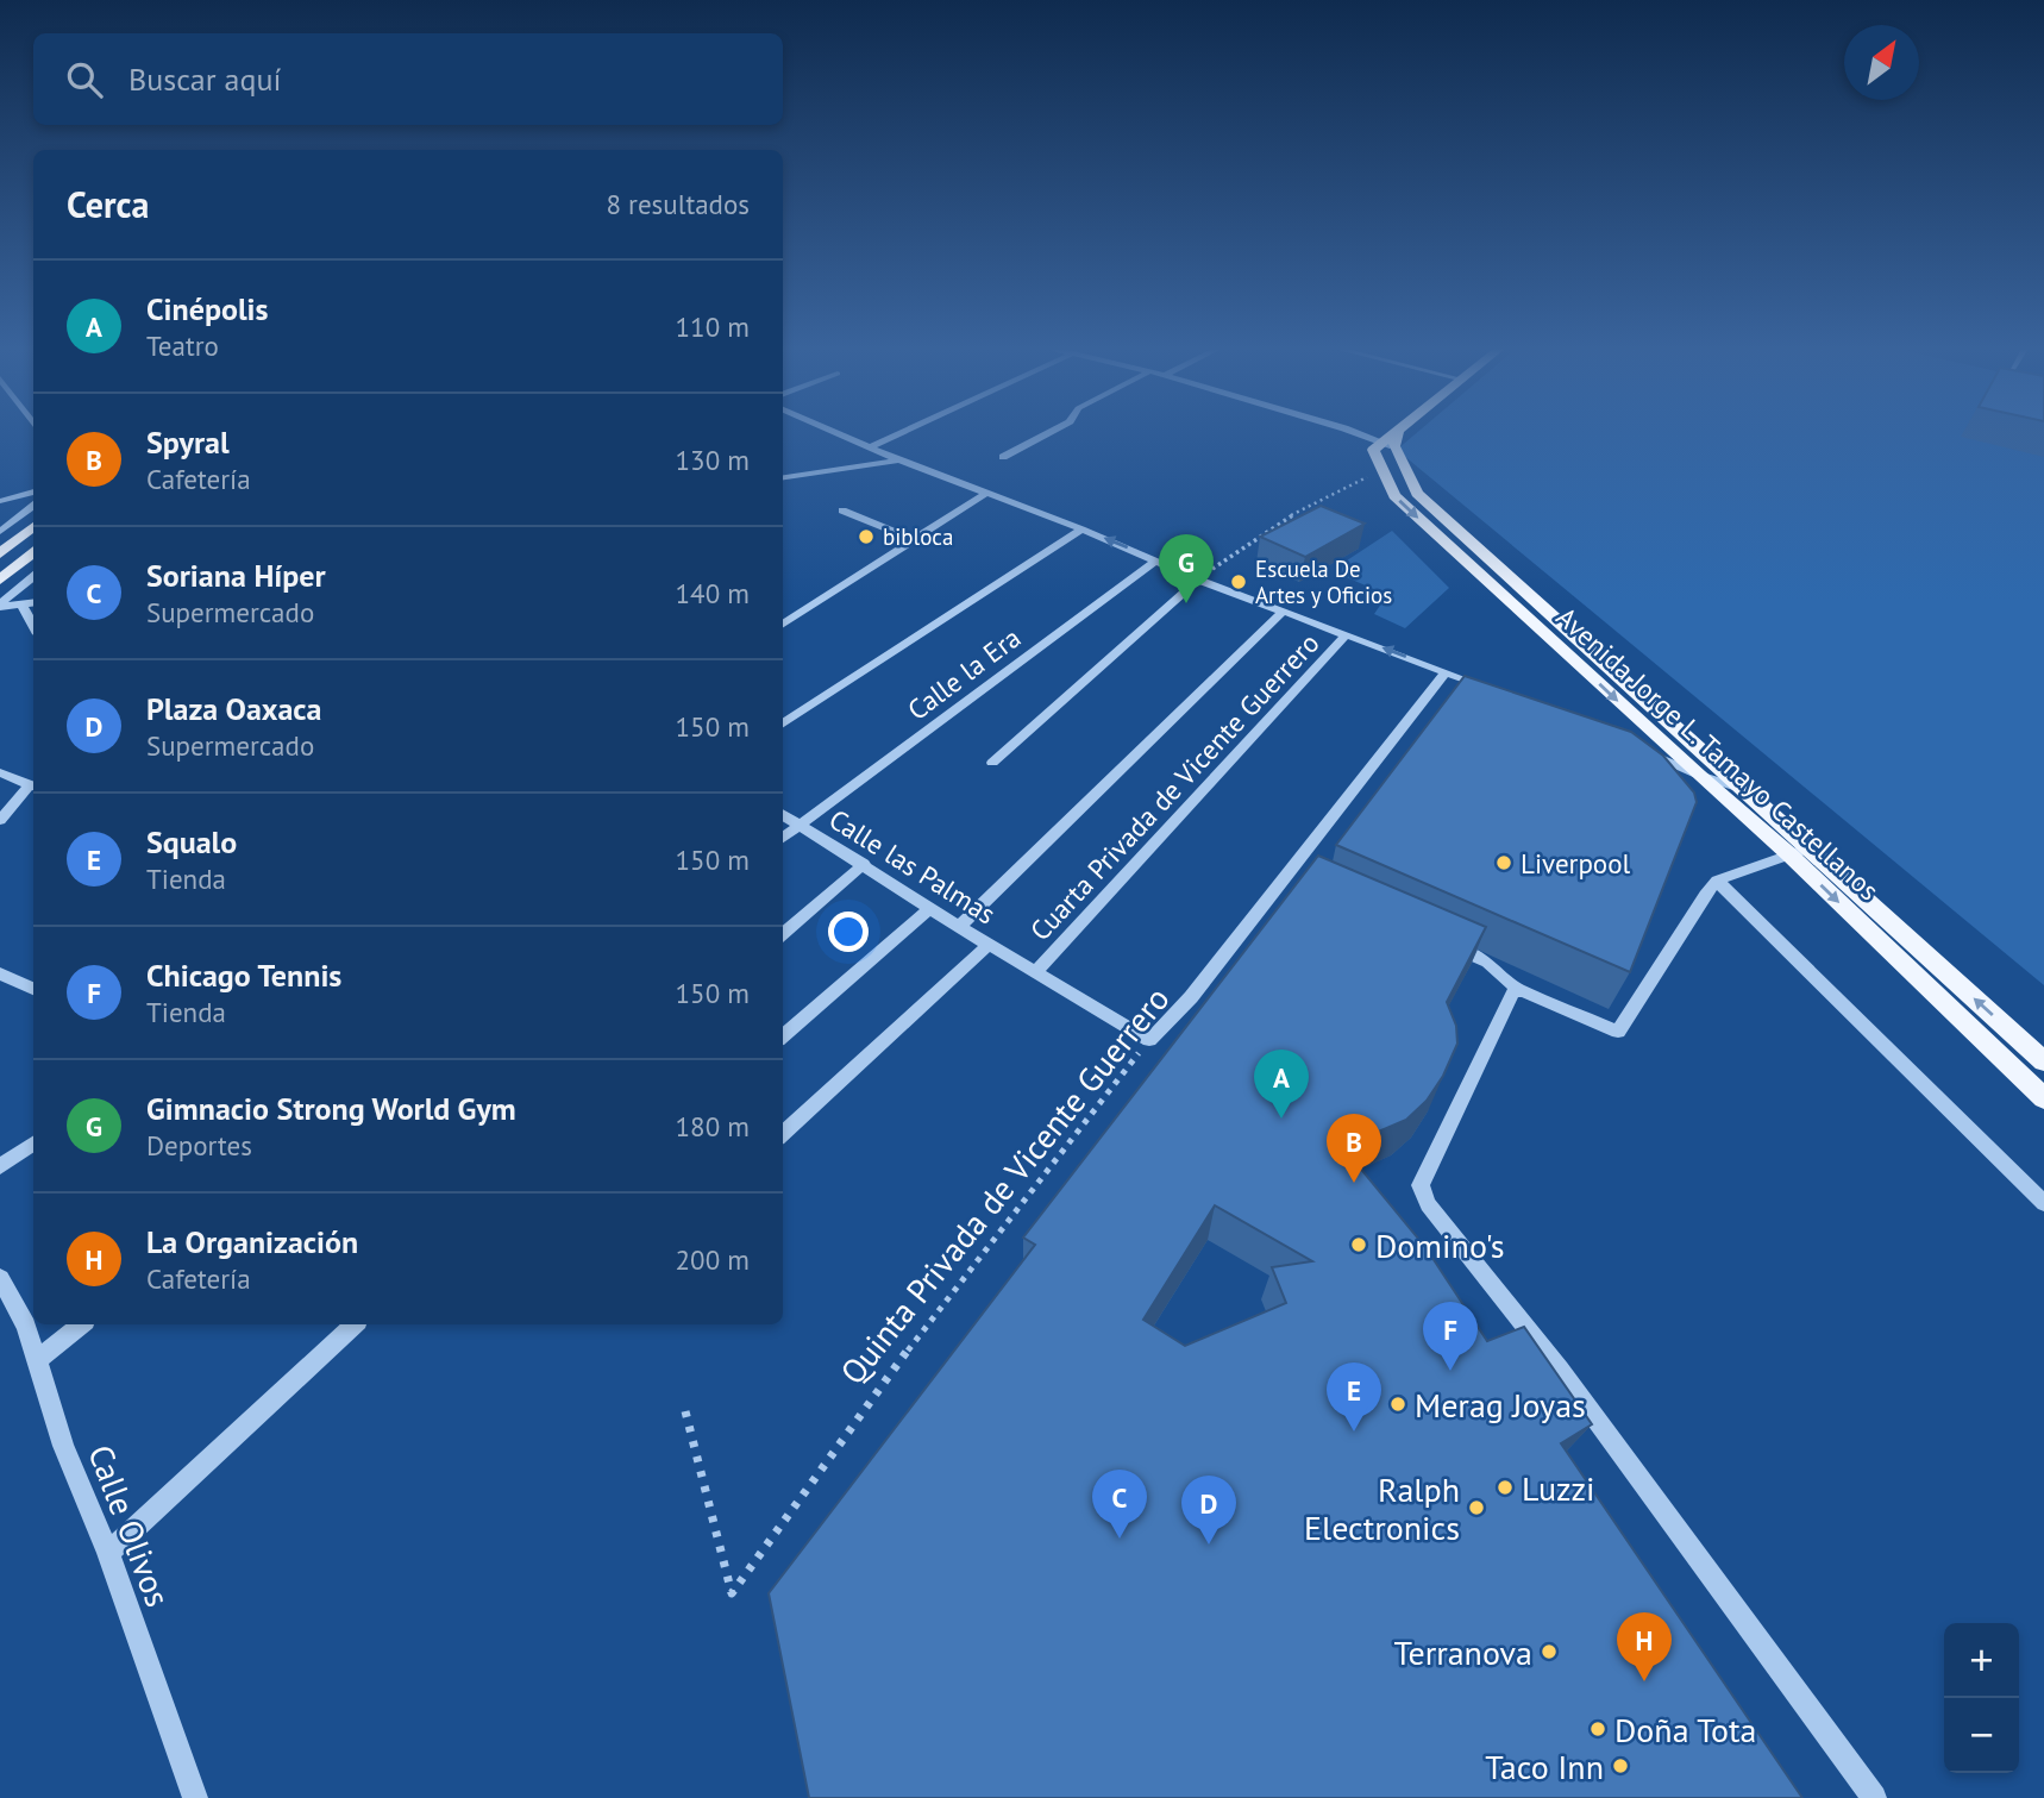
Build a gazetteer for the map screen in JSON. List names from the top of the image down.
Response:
{
  "streets": {
    "main road": ["Avenida Jorge L. Tamayo Castellanos"],
    "street": [
      "Calle la Era",
      "Cuarta Privada de Vicente Guerrero",
      "Calle las Palmas",
      "Quinta Privada de Vicente Guerrero",
      "Calle Olivos"
    ]
  },
  "crossings": [
    ["Calle la Era", "Calle las Palmas"],
    ["Cuarta Privada de Vicente Guerrero", "Calle las Palmas"],
    ["Calle las Palmas", "Quinta Privada de Vicente Guerrero"]
  ],
  "places": [
    "bibloca",
    "Escuela De Artes y Oficios",
    "Liverpool",
    "Domino's",
    "Merag Joyas",
    "Luzzi",
    "Ralph Electronics",
    "Terranova",
    "Doña Tota",
    "Taco Inn"
  ],
  "north": "top right",
  "page": {
    "search": "Buscar aquí",
    "heading": ["Cerca", "8 resultados"],
    "list": [
      {
        "mark": "A",
        "name": "Cinépolis",
        "note": "Teatro",
        "value": "110 m"
      },
      {
        "mark": "B",
        "name": "Spyral",
        "note": "Cafetería",
        "value": "130 m"
      },
      {
        "mark": "C",
        "name": "Soriana Híper",
        "note": "Supermercado",
        "value": "140 m"
      },
      {
        "mark": "D",
        "name": "Plaza Oaxaca",
        "note": "Supermercado",
        "value": "150 m"
      },
      {
        "mark": "E",
        "name": "Squalo",
        "note": "Tienda",
        "value": "150 m"
      },
      {
        "mark": "F",
        "name": "Chicago Tennis",
        "note": "Tienda",
        "value": "150 m"
      },
      {
        "mark": "G",
        "name": "Gimnacio Strong World Gym",
        "note": "Deportes",
        "value": "180 m"
      },
      {
        "mark": "H",
        "name": "La Organización",
        "note": "Cafetería",
        "value": "200 m"
      }
    ],
    "pins": [
      "G",
      "A",
      "B",
      "F",
      "E",
      "C",
      "D",
      "H"
    ],
    "map_buttons": ["+", "−"]
  }
}
